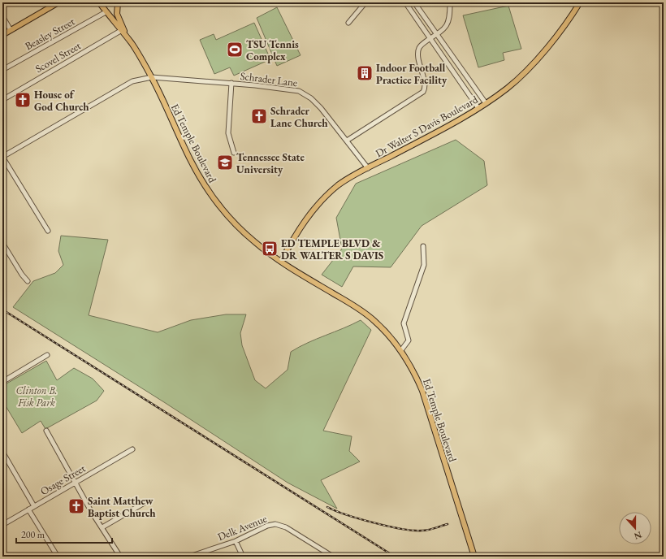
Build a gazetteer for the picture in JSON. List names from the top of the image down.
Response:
{
  "streets": {
    "main road": ["Dr Walter S Davis Boulevard", "Ed Temple Boulevard"],
    "street": [
      "Beasley Street",
      "Scovel Street",
      "Schrader Lane",
      "Osage Street",
      "Delk Avenue"
    ]
  },
  "crossings": [
    ["Beasley Street", "Ed Temple Boulevard"],
    ["Scovel Street", "Ed Temple Boulevard"],
    ["Schrader Lane", "Dr Walter S Davis Boulevard"],
    ["Schrader Lane", "Ed Temple Boulevard"],
    ["Dr Walter S Davis Boulevard", "Ed Temple Boulevard"]
  ],
  "parks": ["Clinton B. Fisk Park"],
  "places": {
    "sports": ["TSU Tennis Complex"],
    "building": ["Indoor Football Practice Facility"],
    "church": ["House of God Church", "Schrader Lane Church", "Saint Matthew Baptist Church"],
    "school or university": ["Tennessee State University"],
    "bus stop": ["ED TEMPLE BLVD & DR WALTER S DAVIS"]
  },
  "scale_bar": "200 m",
  "north": "bottom"
}
